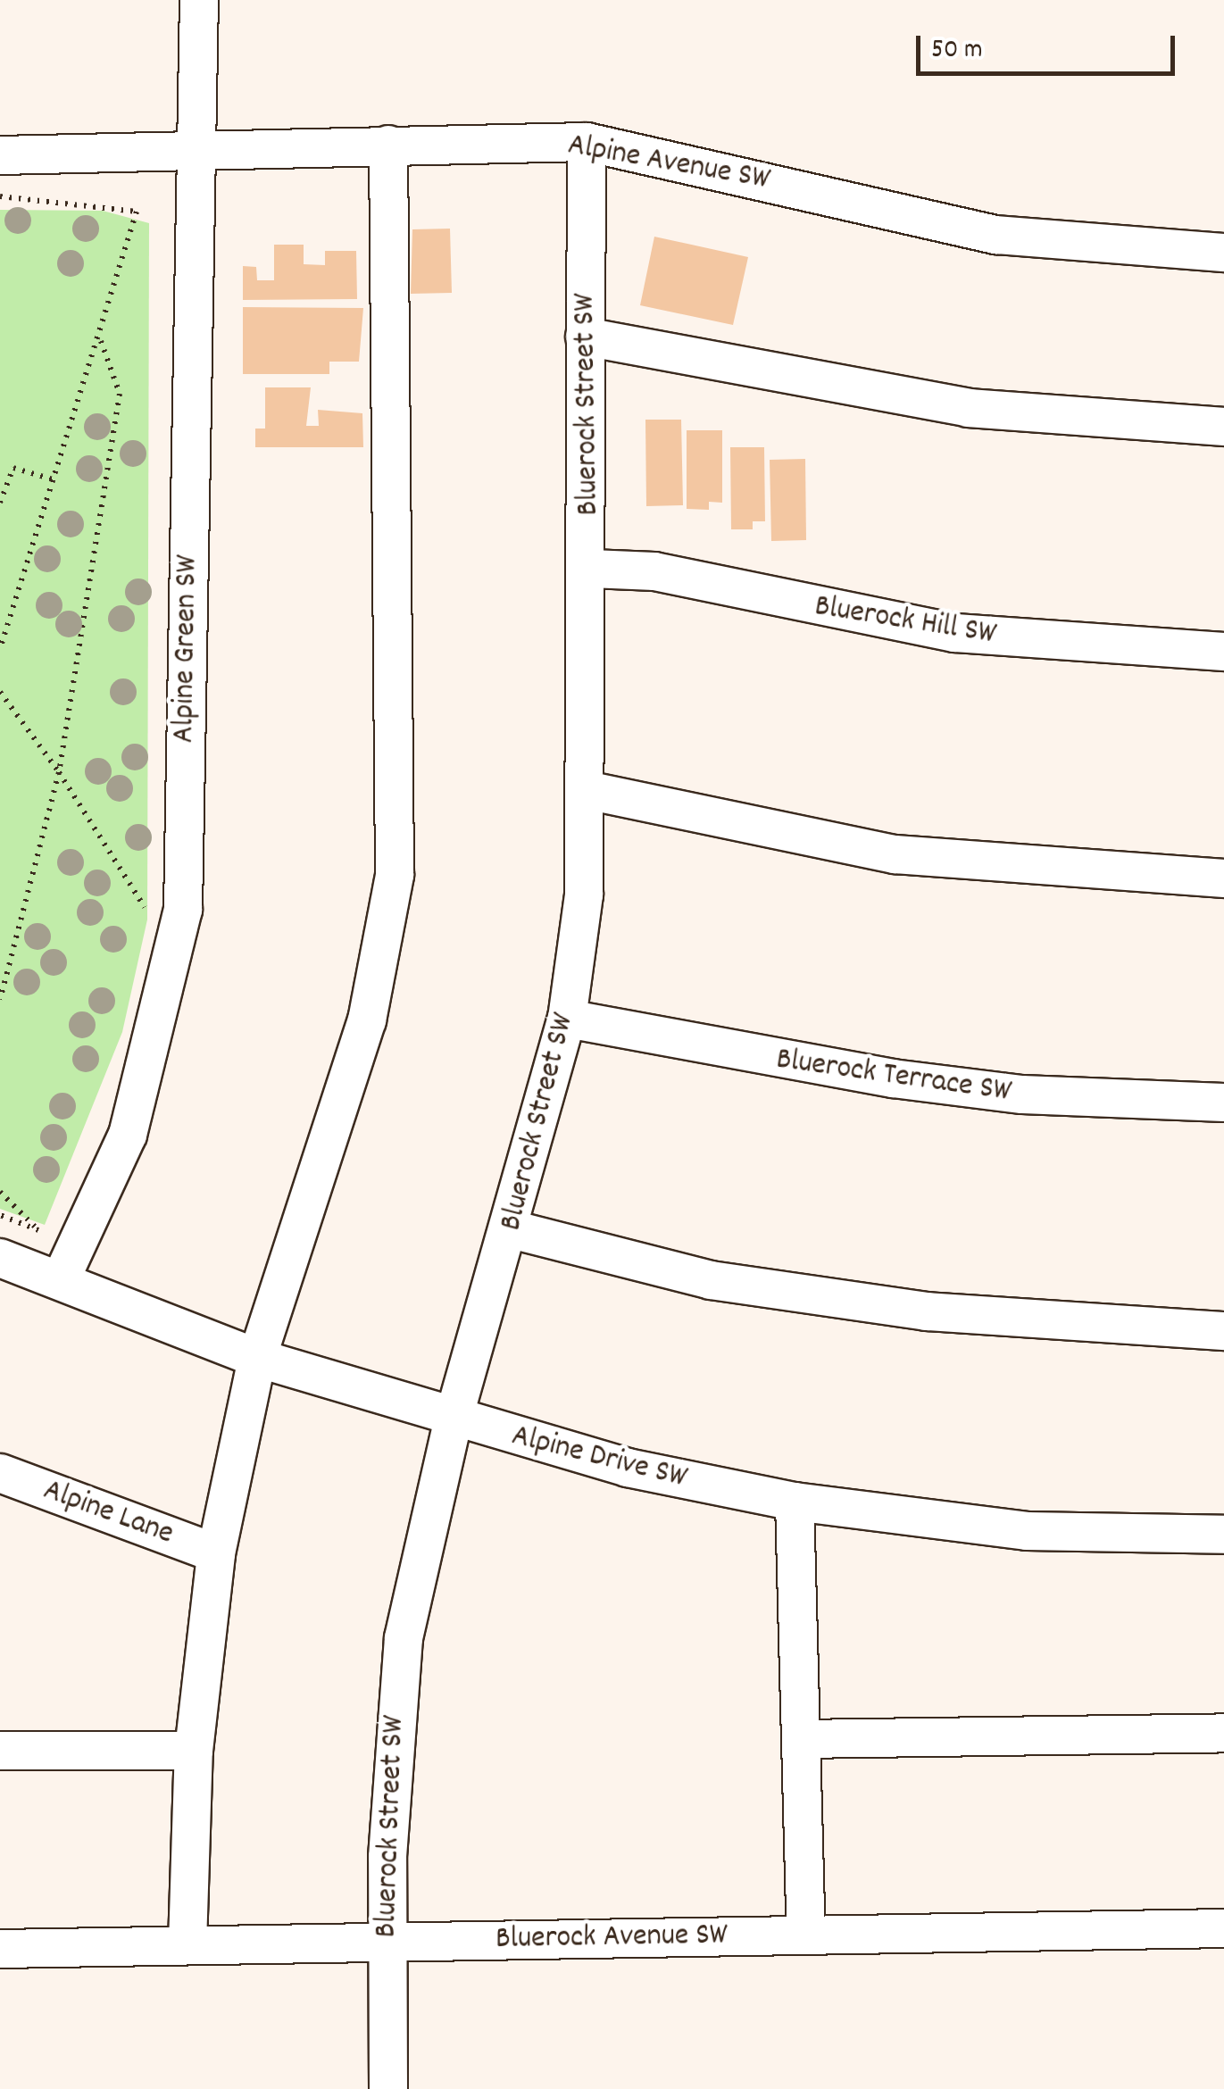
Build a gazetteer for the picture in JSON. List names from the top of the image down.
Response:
{
  "streets": {
    "street": [
      "Alpine Avenue SW",
      "Bluerock Street SW",
      "Bluerock Hill SW",
      "Alpine Green SW",
      "Bluerock Terrace SW",
      "Alpine Drive SW",
      "Alpine Lane",
      "Bluerock Avenue SW"
    ]
  },
  "crossings": [
    ["Alpine Avenue SW", "Bluerock Street SW"],
    ["Alpine Avenue SW", "Alpine Green SW"],
    ["Bluerock Street SW", "Bluerock Hill SW"],
    ["Bluerock Street SW", "Bluerock Terrace SW"],
    ["Bluerock Street SW", "Alpine Drive SW"],
    ["Bluerock Street SW", "Bluerock Avenue SW"],
    ["Alpine Green SW", "Alpine Drive SW"]
  ],
  "scale_bar": "50 m"
}
